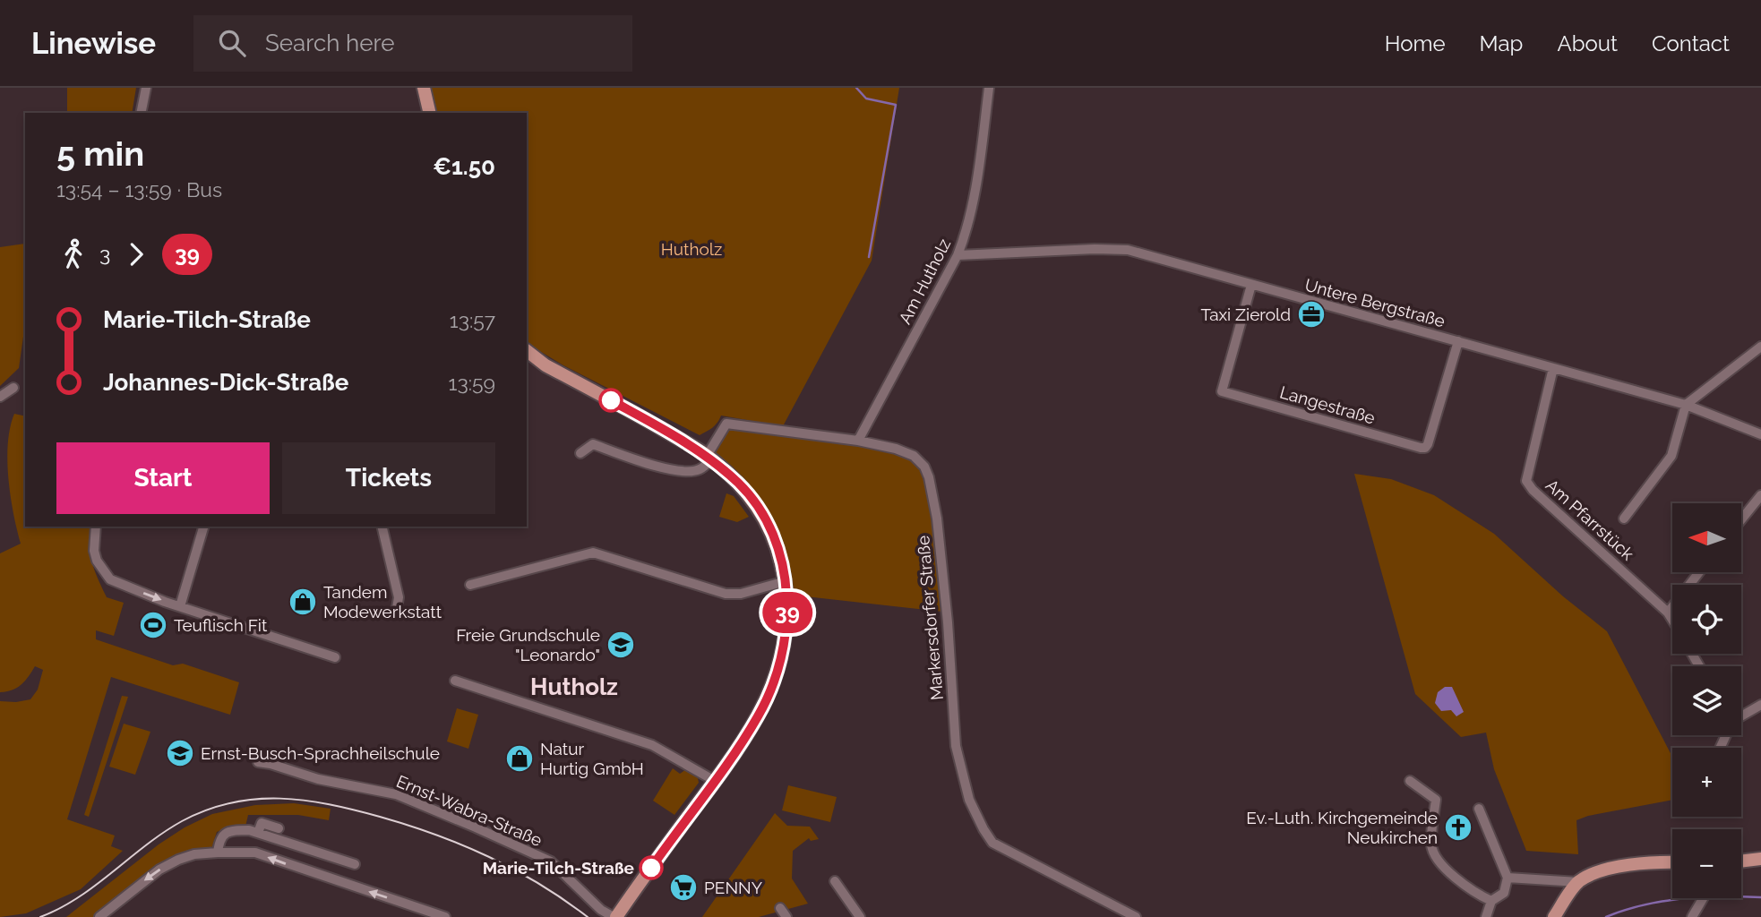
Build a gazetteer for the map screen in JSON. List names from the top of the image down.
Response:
{
  "streets": {
    "street": [
      "Am Hutholz",
      "Untere Bergstraße",
      "Langestraße",
      "Am Pfarrstück",
      "Markersdorfer Straße",
      "Ernst-Wabra-Straße"
    ]
  },
  "crossings": [
    ["Am Hutholz", "Untere Bergstraße"],
    ["Am Hutholz", "Markersdorfer Straße"],
    ["Untere Bergstraße", "Langestraße"],
    ["Untere Bergstraße", "Am Pfarrstück"]
  ],
  "districts": ["Hutholz"],
  "parks": ["Hutholz"],
  "places": {
    "office": ["Taxi Zierold"],
    "shop": ["Tandem Modewerkstatt", "Natur Hurtig GmbH"],
    "sports": ["Teuflisch Fit"],
    "school or university": ["Freie Grundschule \"Leonardo\"", "Ernst-Busch-Sprachheilschule"],
    "church": ["Ev.-Luth. Kirchgemeinde Neukirchen"],
    "other": ["Marie-Tilch-Straße"],
    "supermarket": ["PENNY"]
  },
  "lines": ["bus line 39"],
  "north": "left",
  "page": {
    "header": "Linewise",
    "search": "Search here",
    "nav": [
      "Home",
      "Map",
      "About",
      "Contact"
    ],
    "on_map": "39",
    "heading": ["5 min", "13:54 – 13:59 · Bus", "€1.50"],
    "legs": ["3", "39"],
    "list": [
      {
        "name": "Marie-Tilch-Straße",
        "value": "13:57"
      },
      {
        "name": "Johannes-Dick-Straße",
        "value": "13:59"
      }
    ],
    "buttons": ["Start", "Tickets"],
    "map_buttons": ["+", "−"]
  }
}
